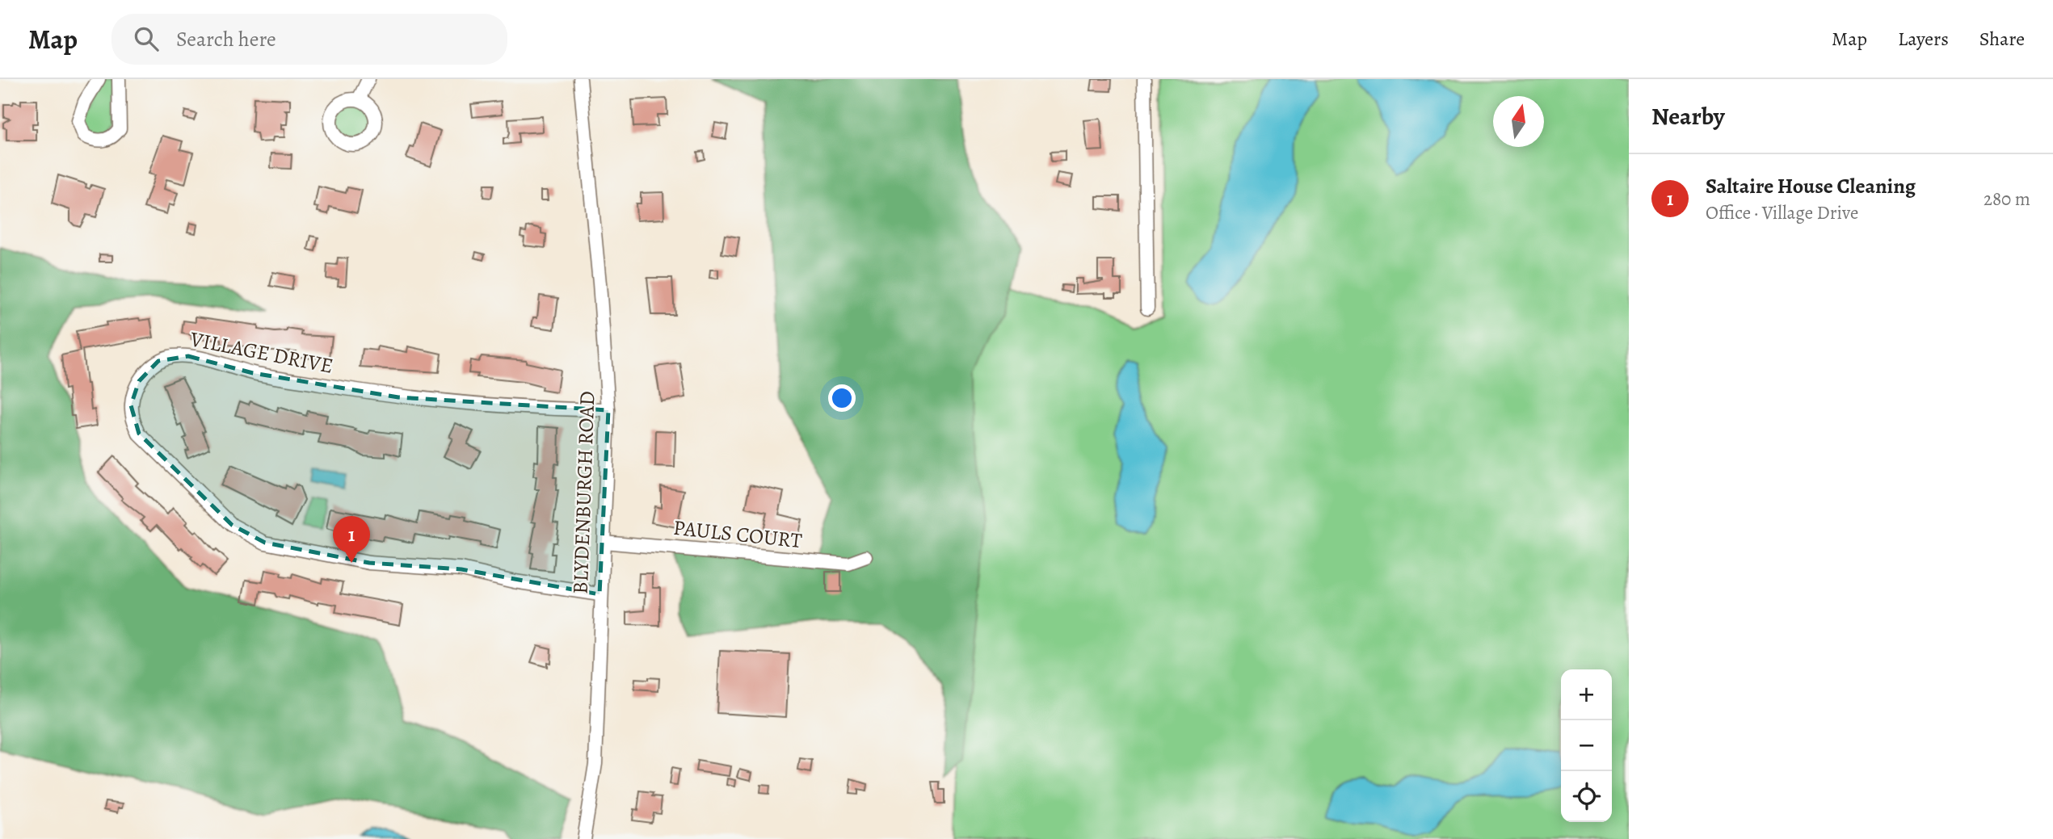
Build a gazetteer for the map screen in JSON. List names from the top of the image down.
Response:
{
  "streets": {
    "street": ["VILLAGE DRIVE", "BLYDENBURGH ROAD", "PAULS COURT"]
  },
  "crossings": [
    ["VILLAGE DRIVE", "BLYDENBURGH ROAD"],
    ["BLYDENBURGH ROAD", "PAULS COURT"]
  ],
  "north": "top",
  "page": {
    "header": "Map",
    "search": "Search here",
    "nav": ["Map", "Layers", "Share"],
    "heading": "Nearby",
    "list": [
      {
        "mark": "1",
        "name": "Saltaire House Cleaning",
        "note": "Office · Village Drive",
        "value": "280 m"
      }
    ],
    "pins": "1",
    "map_buttons": ["+", "−"]
  }
}
